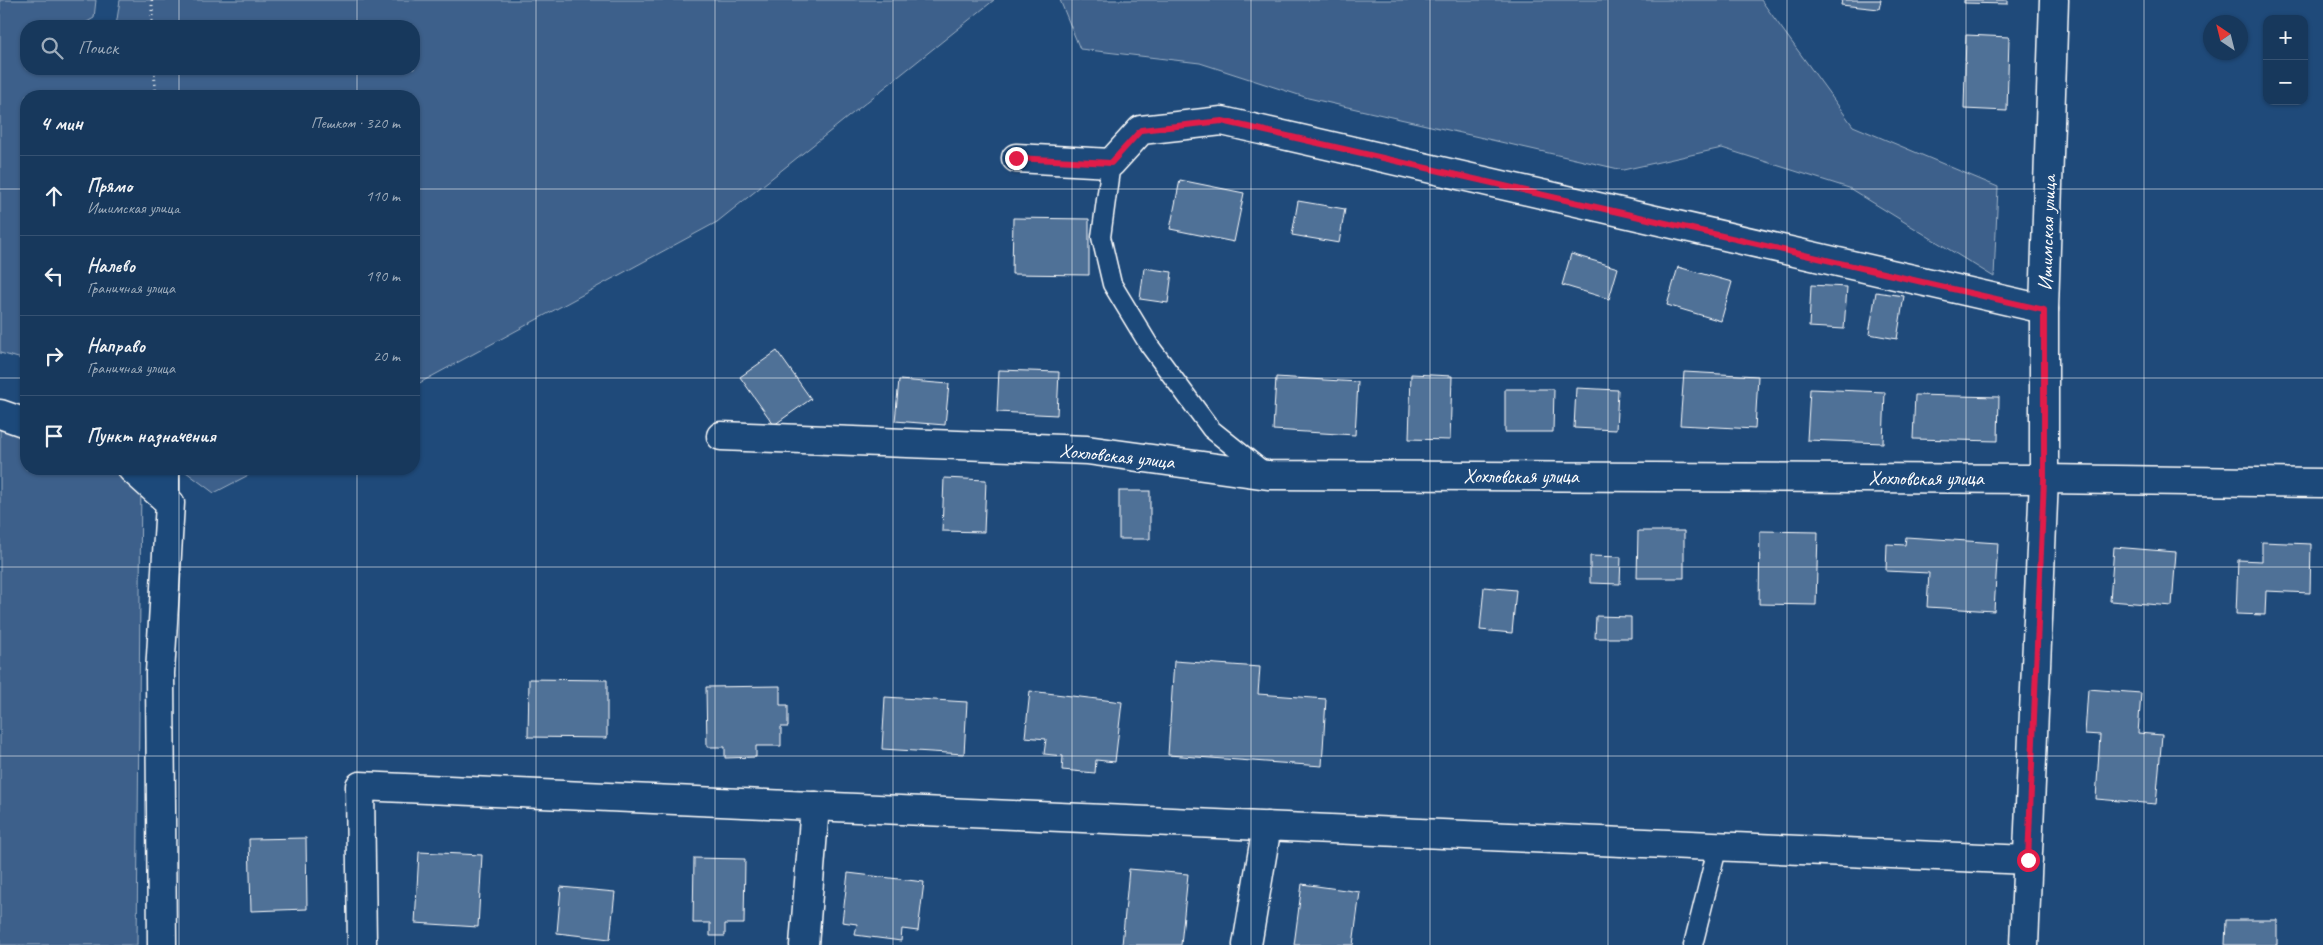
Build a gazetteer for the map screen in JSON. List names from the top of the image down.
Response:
{
  "streets": {
    "street": ["Ишимская улица", "Хохловская улица"]
  },
  "crossings": [
    ["Ишимская улица", "Хохловская улица"]
  ],
  "north": "top left",
  "page": {
    "map_buttons": ["+", "−"],
    "search": "Поиск",
    "heading": ["4 мин", "Пешком · 320 m"],
    "list": [
      ["Прямо", "Ишимская улица", "110 m"],
      ["Налево", "Граничная улица", "190 m"],
      ["Направо", "Граничная улица", "20 m"],
      "Пункт назначения"
    ]
  }
}
